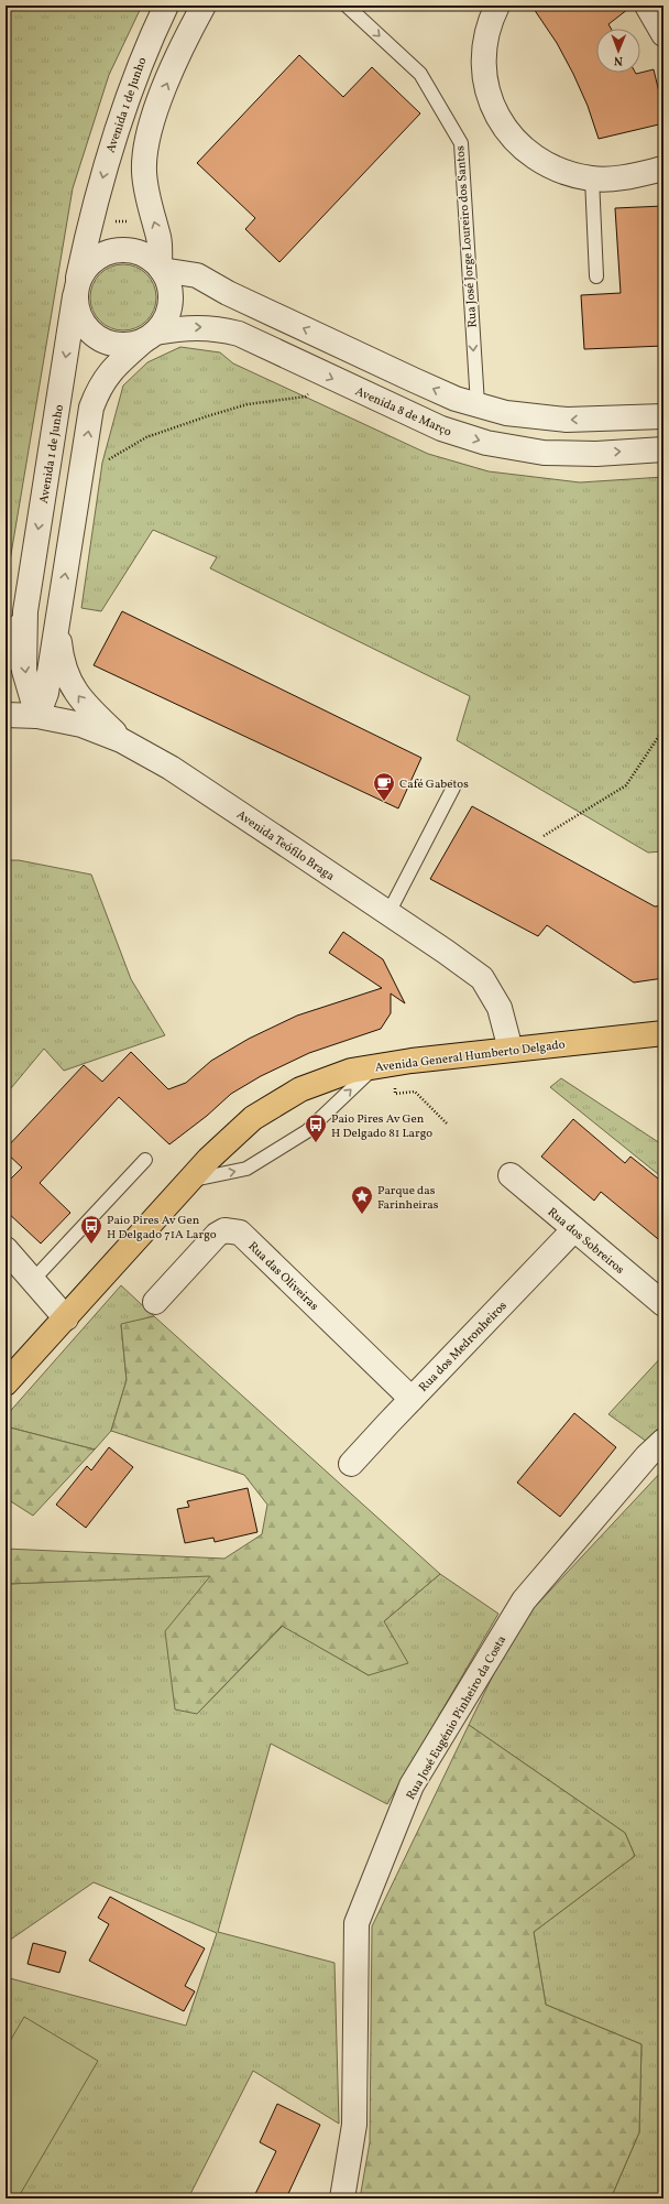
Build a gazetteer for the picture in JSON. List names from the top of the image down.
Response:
{
  "streets": {
    "main road": ["Avenida General Humberto Delgado"],
    "street": [
      "Avenida 1 de Junho",
      "Avenida 8 de Março",
      "Avenida Teófilo Braga",
      "Rua dos Sobreiros",
      "Rua das Oliveiras",
      "Rua dos Medronheiros",
      "Rua José Eugénio Pinheiro da Costa"
    ],
    "lane": ["Rua José Jorge Loureiro dos Santos"]
  },
  "crossings": [
    ["Avenida 1 de Junho", "Avenida 8 de Março"],
    ["Avenida 1 de Junho", "Avenida Teófilo Braga"],
    ["Avenida Teófilo Braga", "Avenida General Humberto Delgado"],
    ["Rua dos Sobreiros", "Rua dos Medronheiros"],
    ["Rua das Oliveiras", "Rua dos Medronheiros"]
  ],
  "one_way": ["Rua José Jorge Loureiro dos Santos"],
  "places": {
    "cafe": ["Café Gabetos"],
    "bus stop": ["Paio Pires Av Gen H Delgado 81 Largo", "Paio Pires Av Gen H Delgado 71A Largo"],
    "place": ["Parque das Farinheiras"]
  },
  "north": "bottom"
}
